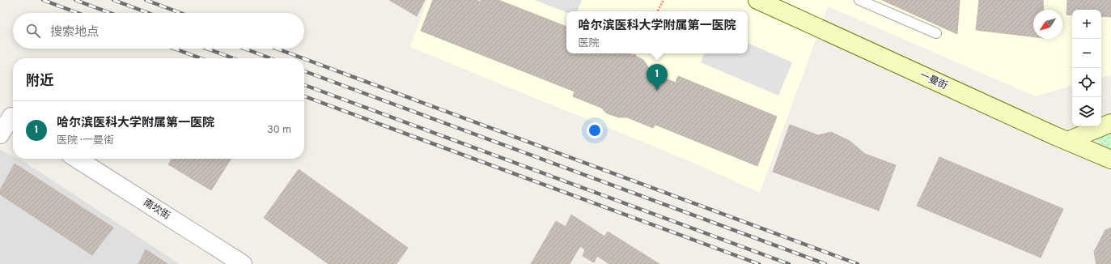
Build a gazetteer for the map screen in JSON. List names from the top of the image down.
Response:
{
  "streets": {
    "main road": ["一曼街"],
    "street": ["南坎街"]
  },
  "north": "bottom left",
  "page": {
    "map_buttons": ["+", "−"],
    "popup": ["哈尔滨医科大学附属第一医院", "医院"],
    "search": "搜索地点",
    "heading": "附近",
    "pins": "1",
    "list": [
      {
        "mark": "1",
        "name": "哈尔滨医科大学附属第一医院",
        "note": "医院 · 一曼街",
        "value": "30 m"
      }
    ]
  }
}
